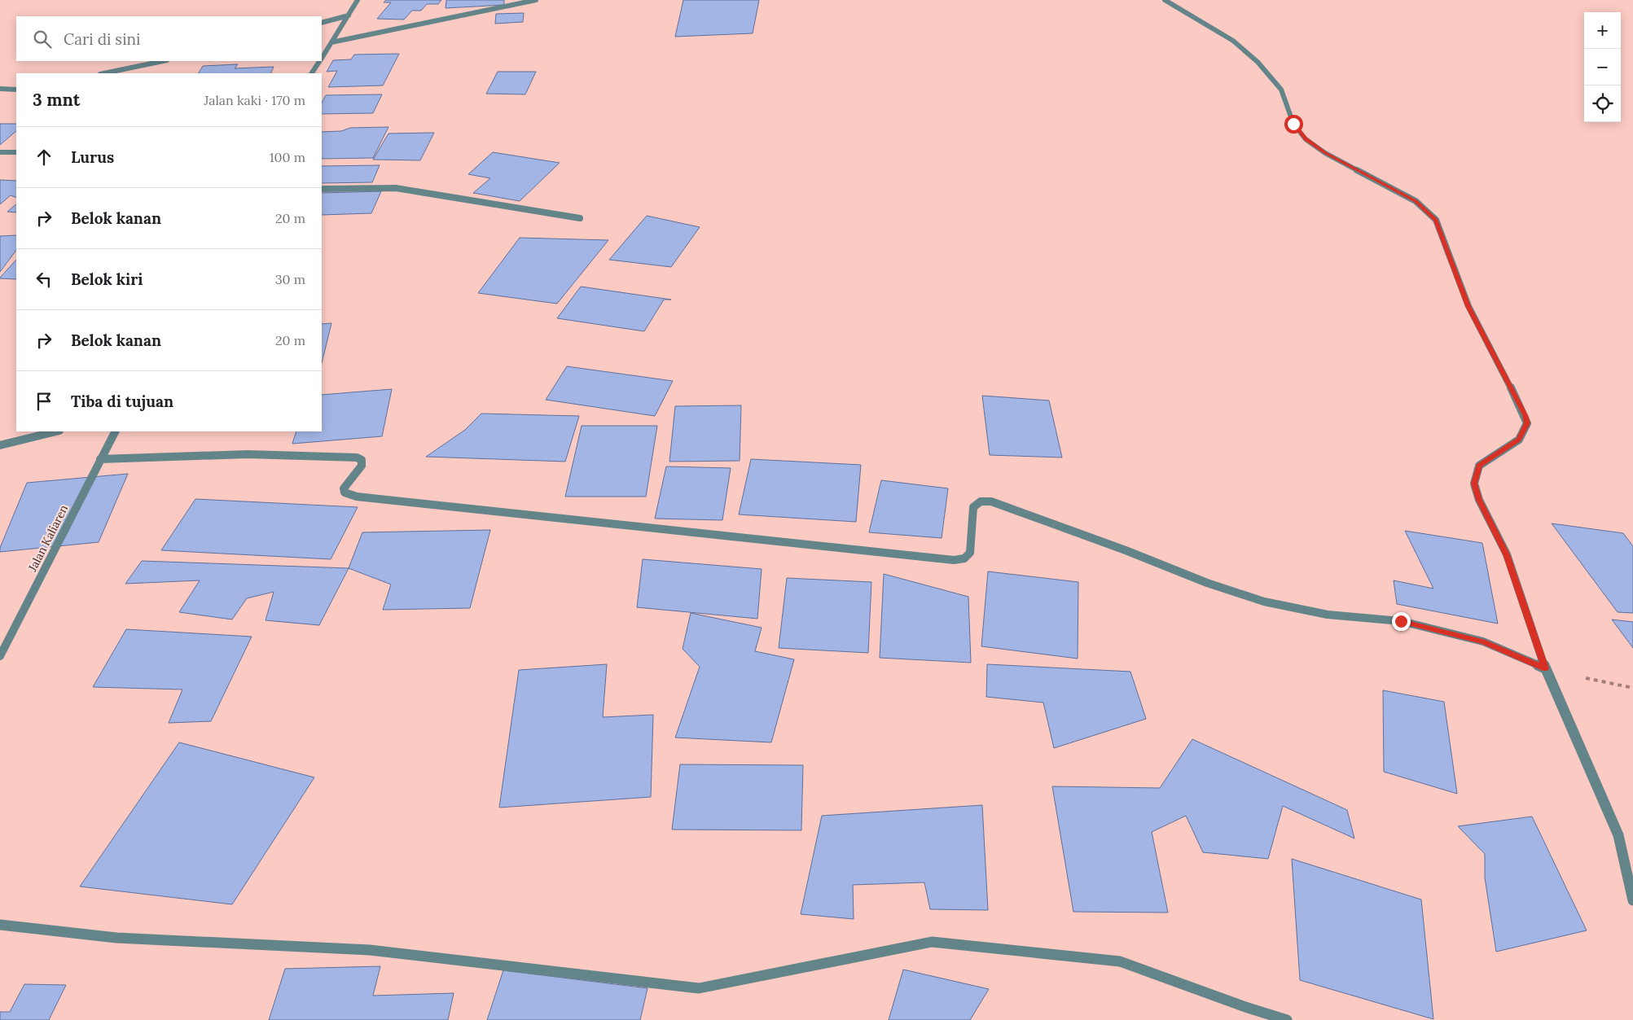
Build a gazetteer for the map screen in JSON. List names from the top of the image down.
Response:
{
  "streets": {
    "street": ["Jalan Kaliaren"]
  },
  "page": {
    "map_buttons": ["+", "−"],
    "search": "Cari di sini",
    "heading": ["3 mnt", "Jalan kaki · 170 m"],
    "list": [
      ["Lurus", "100 m"],
      ["Belok kanan", "20 m"],
      ["Belok kiri", "30 m"],
      ["Belok kanan", "20 m"],
      "Tiba di tujuan"
    ]
  }
}
